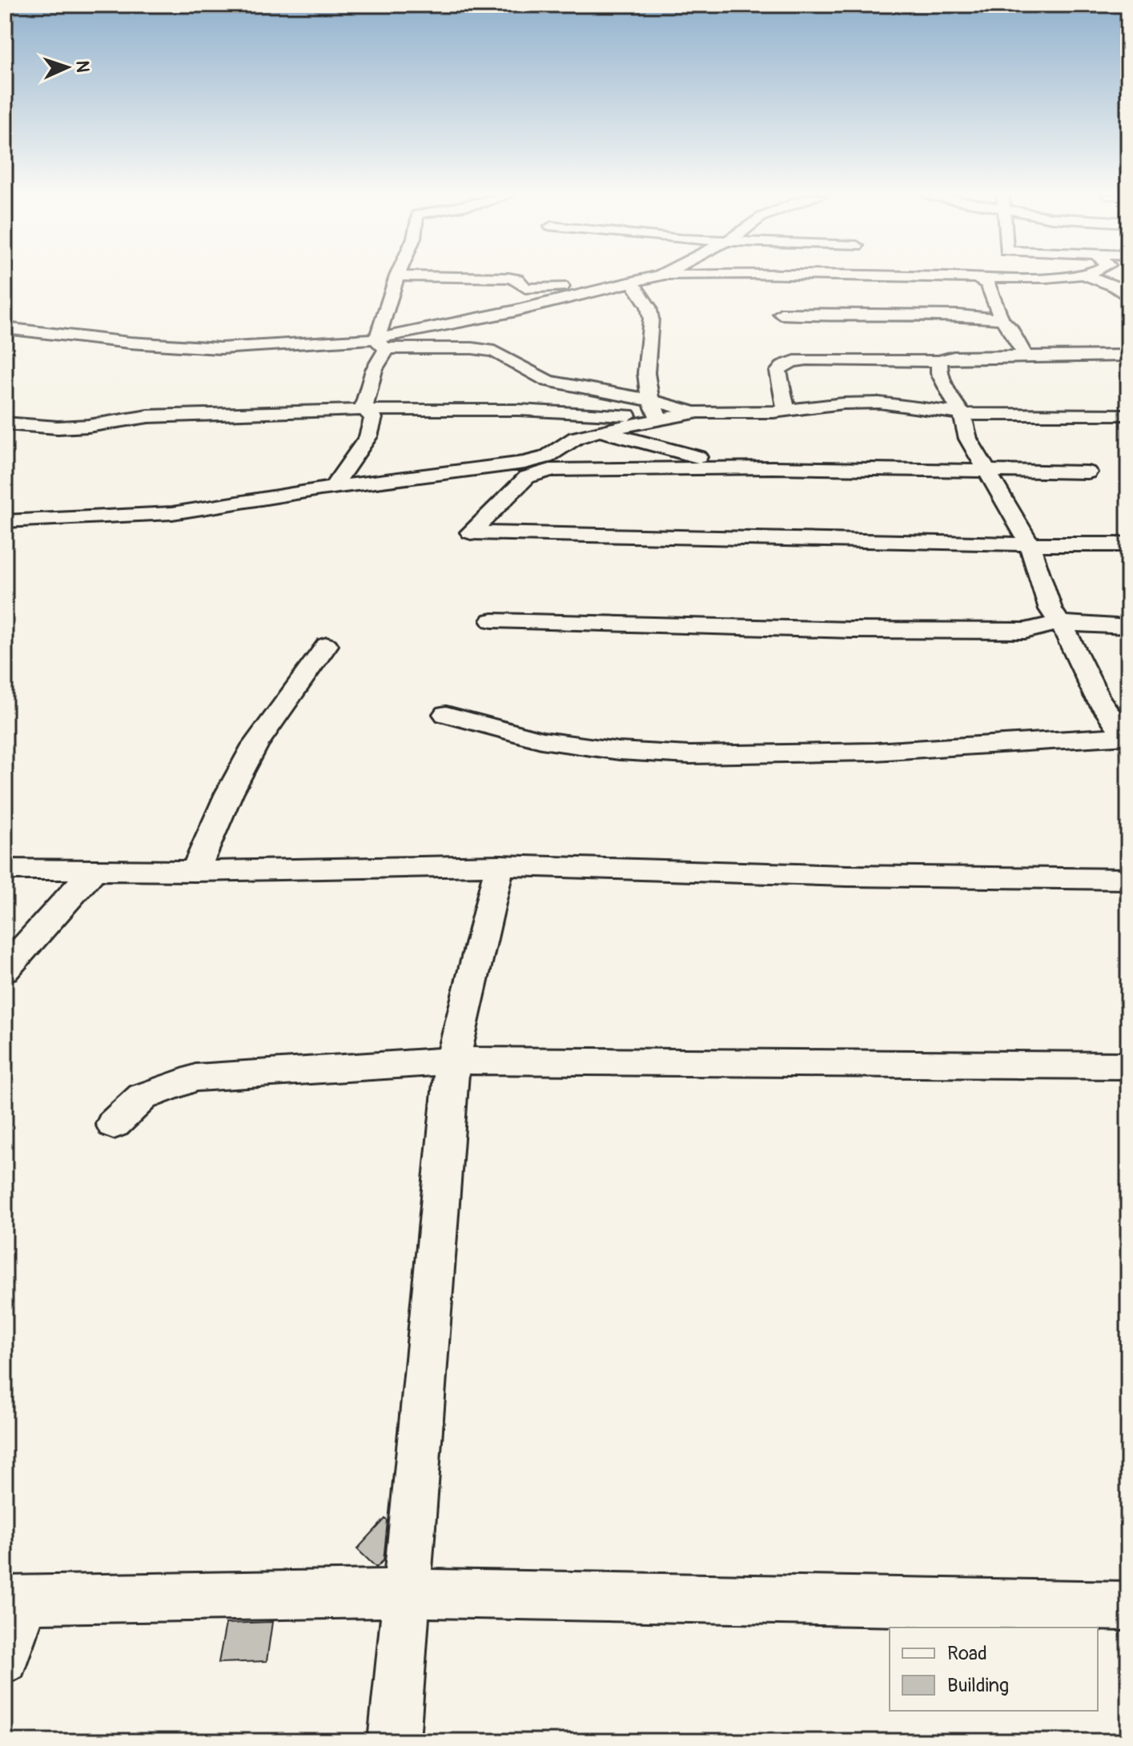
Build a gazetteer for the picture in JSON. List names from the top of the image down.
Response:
{
  "legend": ["Road", "Building"],
  "north": "right"
}
